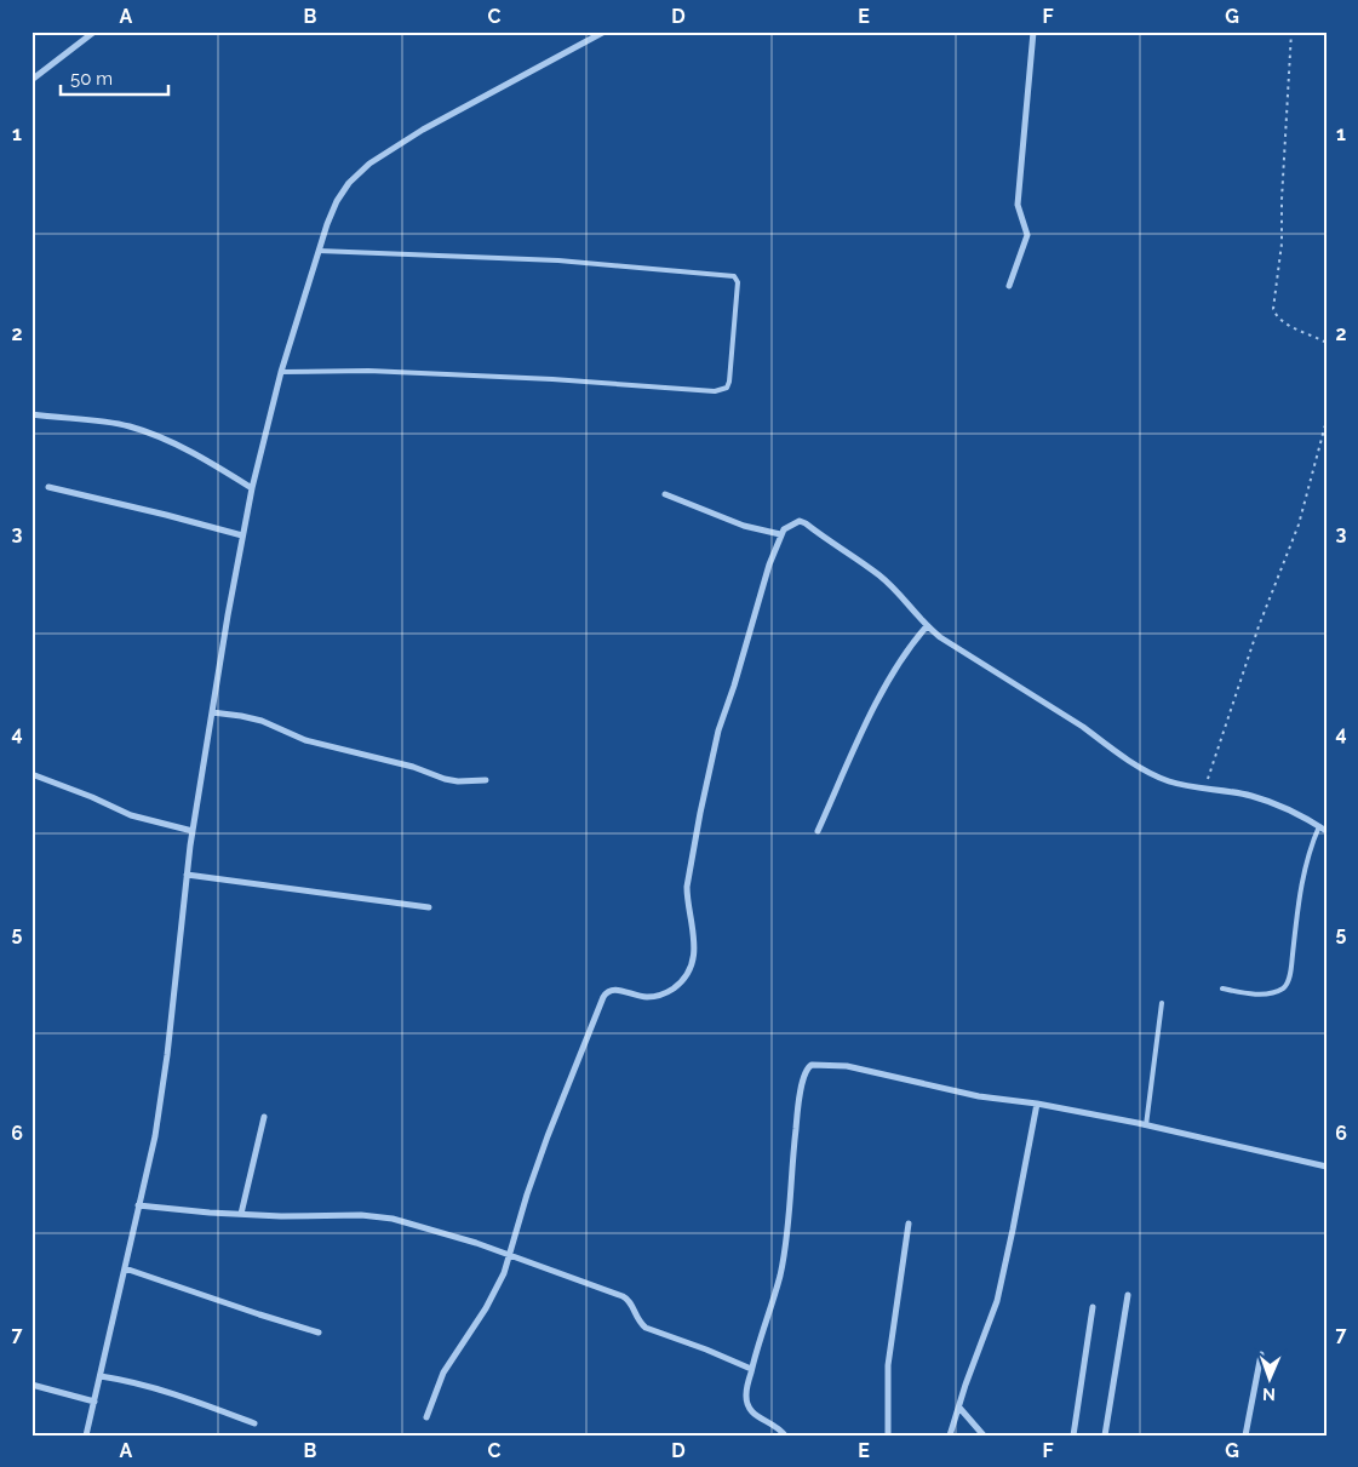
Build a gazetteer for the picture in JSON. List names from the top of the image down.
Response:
{
  "scale_bar": "50 m",
  "north": "bottom",
  "grid": {
    "columns": [
      "A",
      "B",
      "C",
      "D",
      "E",
      "F",
      "G"
    ],
    "rows": [
      "1",
      "2",
      "3",
      "4",
      "5",
      "6",
      "7"
    ]
  }
}
